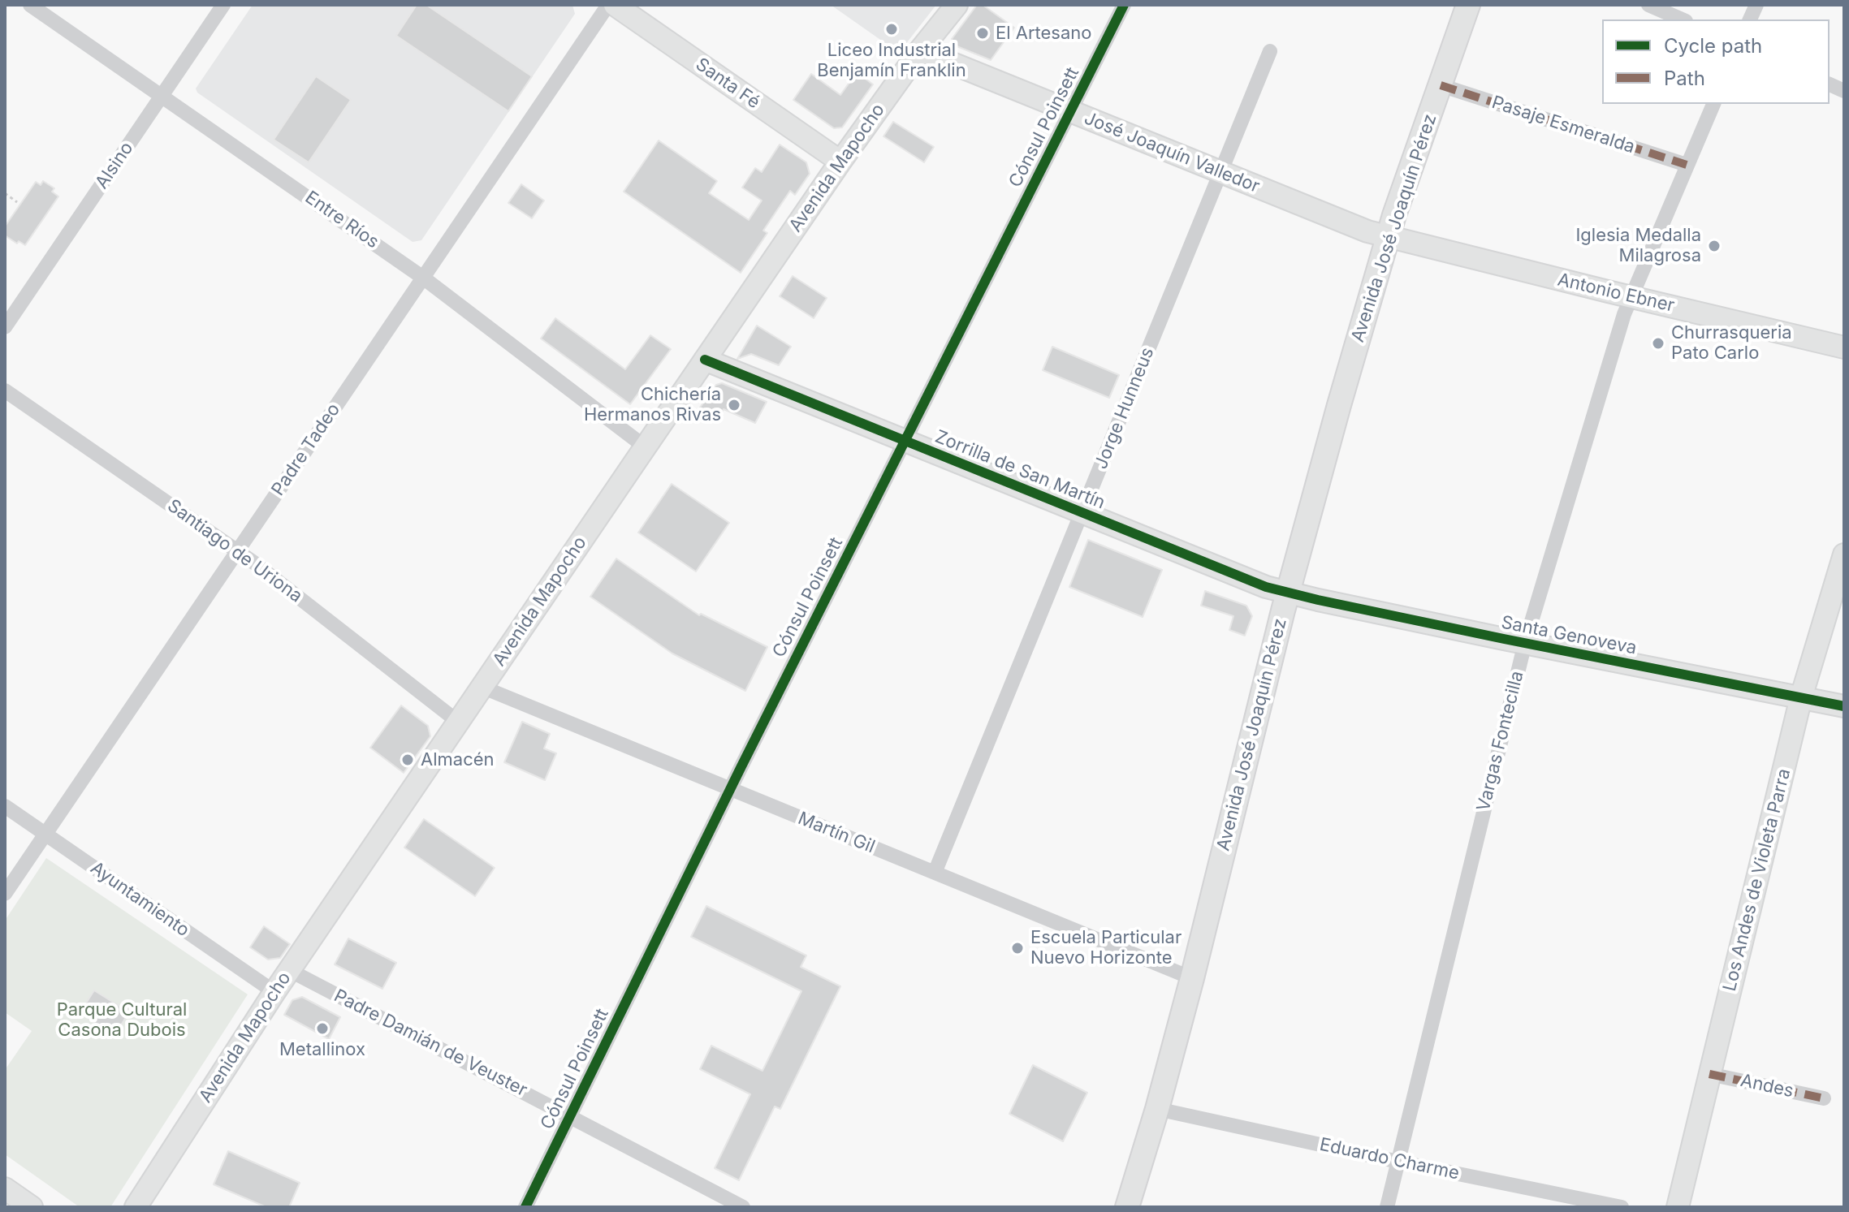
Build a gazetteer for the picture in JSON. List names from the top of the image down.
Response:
{
  "streets": {
    "main road": ["Avenida José Joaquín Pérez"],
    "street": [
      "Santa Fé",
      "Pasaje Esmeralda",
      "Cónsul Poinsett",
      "José Joaquín Valledor",
      "Alsino",
      "Avenida Mapocho",
      "Entre Ríos",
      "Antonio Ebner",
      "Jorge Hunneus",
      "Padre Tadeo",
      "Zorrilla de San Martín",
      "Santiago de Uriona",
      "Santa Genoveva",
      "Vargas Fontecilla",
      "Martín Gil",
      "Los Andes de Violeta Parra",
      "Ayuntamiento",
      "Padre Damián de Veuster",
      "Andes",
      "Eduardo Charme"
    ]
  },
  "crossings": [
    ["Santa Fé", "Avenida Mapocho"],
    ["Pasaje Esmeralda", "Avenida José Joaquín Pérez"],
    ["Pasaje Esmeralda", "Vargas Fontecilla"],
    ["Cónsul Poinsett", "José Joaquín Valledor"],
    ["Cónsul Poinsett", "Zorrilla de San Martín"],
    ["Cónsul Poinsett", "Martín Gil"],
    ["Cónsul Poinsett", "Padre Damián de Veuster"],
    ["José Joaquín Valledor", "Avenida Mapocho"],
    ["José Joaquín Valledor", "Avenida José Joaquín Pérez"],
    ["José Joaquín Valledor", "Antonio Ebner"],
    ["José Joaquín Valledor", "Jorge Hunneus"],
    ["Alsino", "Entre Ríos"],
    ["Avenida Mapocho", "Entre Ríos"],
    ["Avenida Mapocho", "Zorrilla de San Martín"],
    ["Avenida Mapocho", "Santiago de Uriona"],
    ["Avenida Mapocho", "Martín Gil"],
    ["Avenida Mapocho", "Ayuntamiento"],
    ["Avenida Mapocho", "Padre Damián de Veuster"],
    ["Entre Ríos", "Padre Tadeo"],
    ["Avenida José Joaquín Pérez", "Antonio Ebner"],
    ["Avenida José Joaquín Pérez", "Zorrilla de San Martín"],
    ["Avenida José Joaquín Pérez", "Santa Genoveva"],
    ["Avenida José Joaquín Pérez", "Martín Gil"],
    ["Avenida José Joaquín Pérez", "Eduardo Charme"],
    ["Antonio Ebner", "Vargas Fontecilla"],
    ["Jorge Hunneus", "Zorrilla de San Martín"],
    ["Jorge Hunneus", "Martín Gil"],
    ["Padre Tadeo", "Santiago de Uriona"],
    ["Padre Tadeo", "Ayuntamiento"],
    ["Zorrilla de San Martín", "Santa Genoveva"],
    ["Santa Genoveva", "Vargas Fontecilla"],
    ["Santa Genoveva", "Los Andes de Violeta Parra"],
    ["Vargas Fontecilla", "Eduardo Charme"],
    ["Los Andes de Violeta Parra", "Andes"]
  ],
  "parks": ["Parque Cultural Casona Dubois"],
  "places": [
    "Liceo Industrial Benjamín Franklin",
    "El Artesano",
    "Iglesia Medalla Milagrosa",
    "Churrasqueria Pato Carlo",
    "Chichería Hermanos Rivas",
    "Almacén",
    "Escuela Particular Nuevo Horizonte",
    "Metallinox"
  ],
  "legend": ["Cycle path", "Path"]
}
